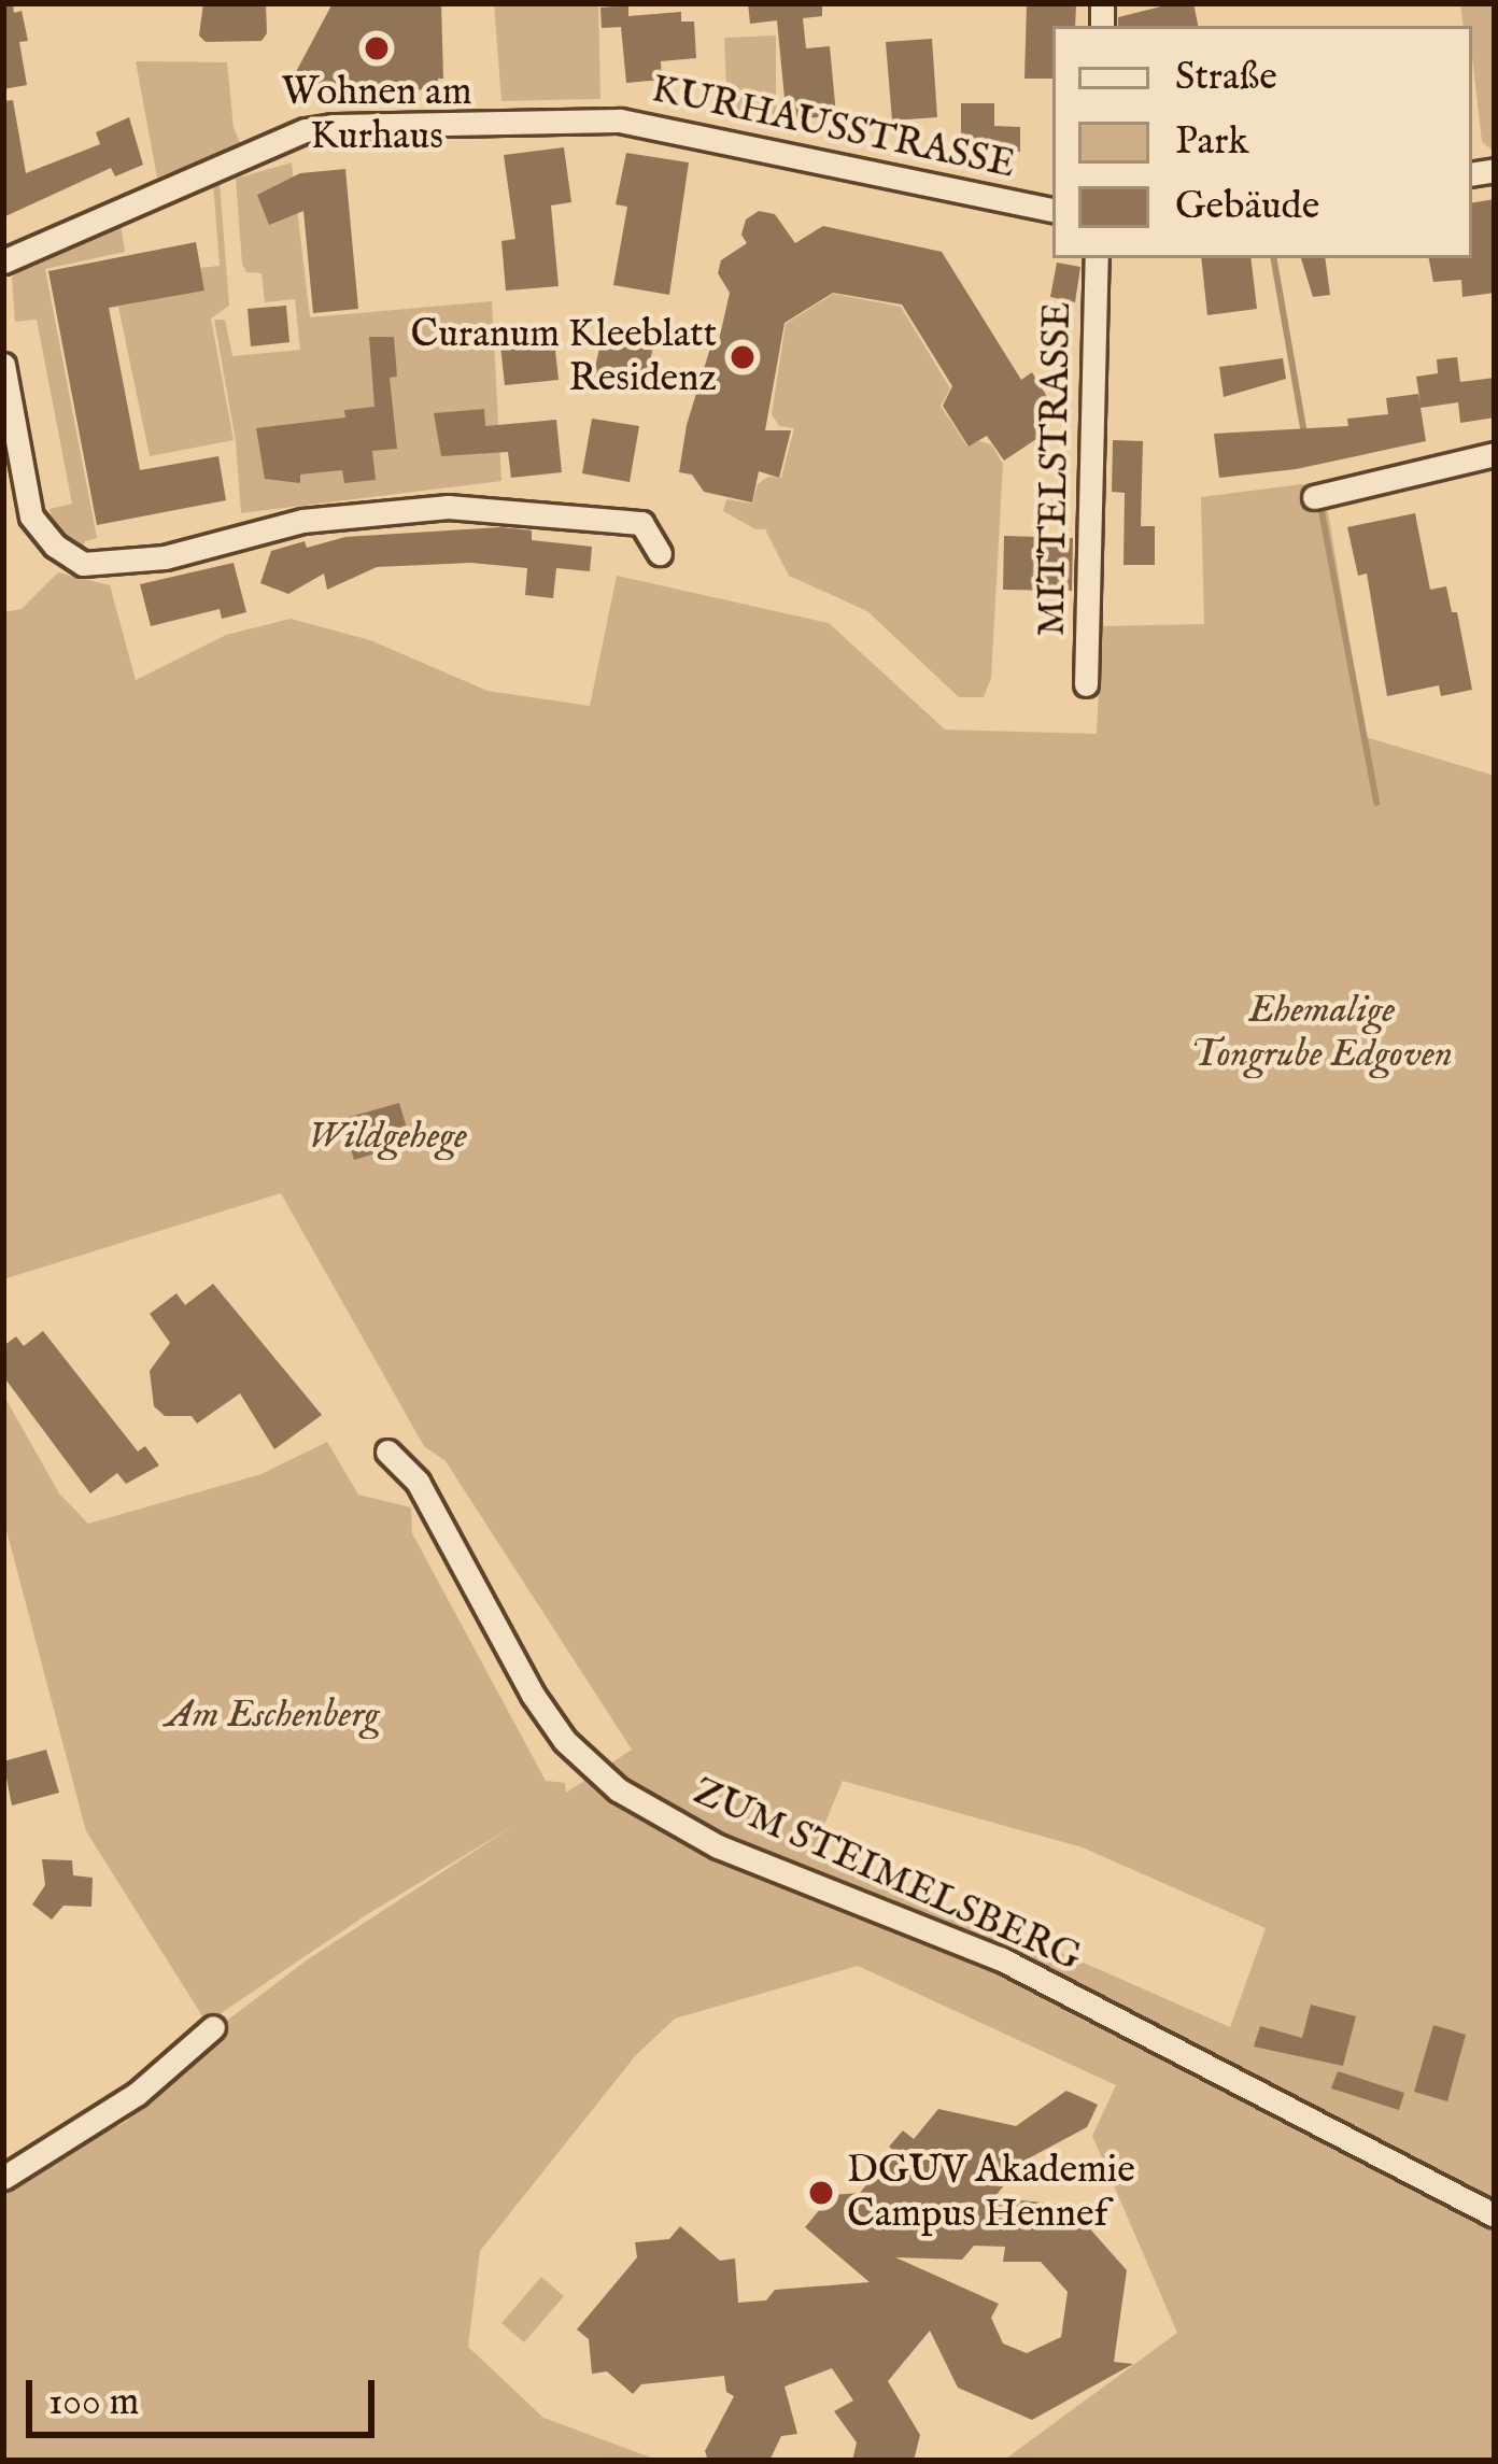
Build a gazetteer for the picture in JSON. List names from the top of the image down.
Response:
{
  "streets": {
    "street": ["KURHAUSSTRASSE", "MITTELSTRASSE", "ZUM STEIMELSBERG"]
  },
  "parks": ["Ehemalige Tongrube Edgoven", "Wildgehege", "Am Eschenberg"],
  "places": ["Wohnen am Kurhaus", "Curanum Kleeblatt Residenz", "DGUV Akademie Campus Hennef"],
  "legend": ["Straße", "Park", "Gebäude"],
  "scale_bar": "100 m"
}
